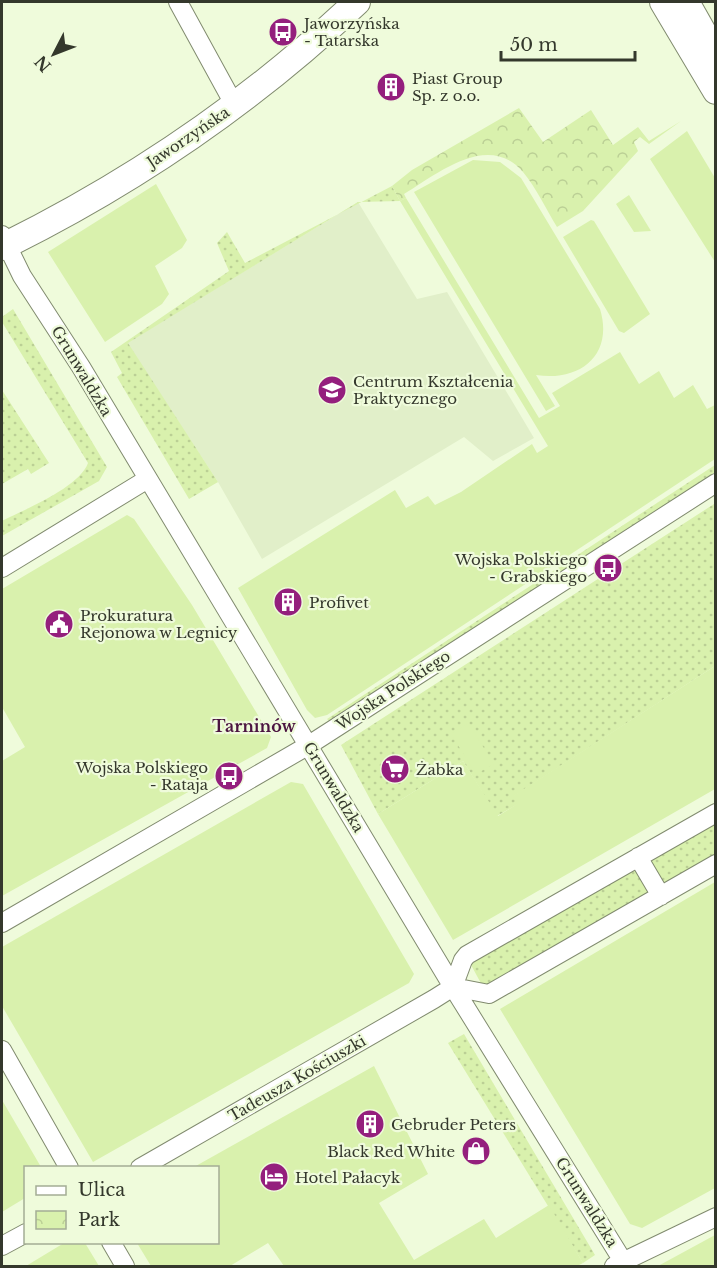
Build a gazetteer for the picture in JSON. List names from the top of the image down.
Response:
{
  "streets": {
    "street": [
      "Jaworzyńska",
      "Grunwaldzka",
      "Wojska Polskiego",
      "Tadeusza Kościuszki"
    ]
  },
  "crossings": [
    ["Jaworzyńska", "Grunwaldzka"],
    ["Grunwaldzka", "Wojska Polskiego"],
    ["Grunwaldzka", "Tadeusza Kościuszki"]
  ],
  "districts": ["Tarninów"],
  "places": {
    "bus stop": ["Jaworzyńska - Tatarska", "Wojska Polskiego - Grabskiego", "Wojska Polskiego - Rataja"],
    "building": ["Piast Group Sp. z o.o.", "Profivet", "Gebruder Peters"],
    "school or university": ["Centrum Kształcenia Praktycznego"],
    "public building": ["Prokuratura Rejonowa w Legnicy"],
    "supermarket": ["Żabka"],
    "shop": ["Black Red White"],
    "hotel": ["Hotel Pałacyk"]
  },
  "legend": ["Ulica", "Park"],
  "scale_bar": "50 m",
  "north": "bottom left"
}
